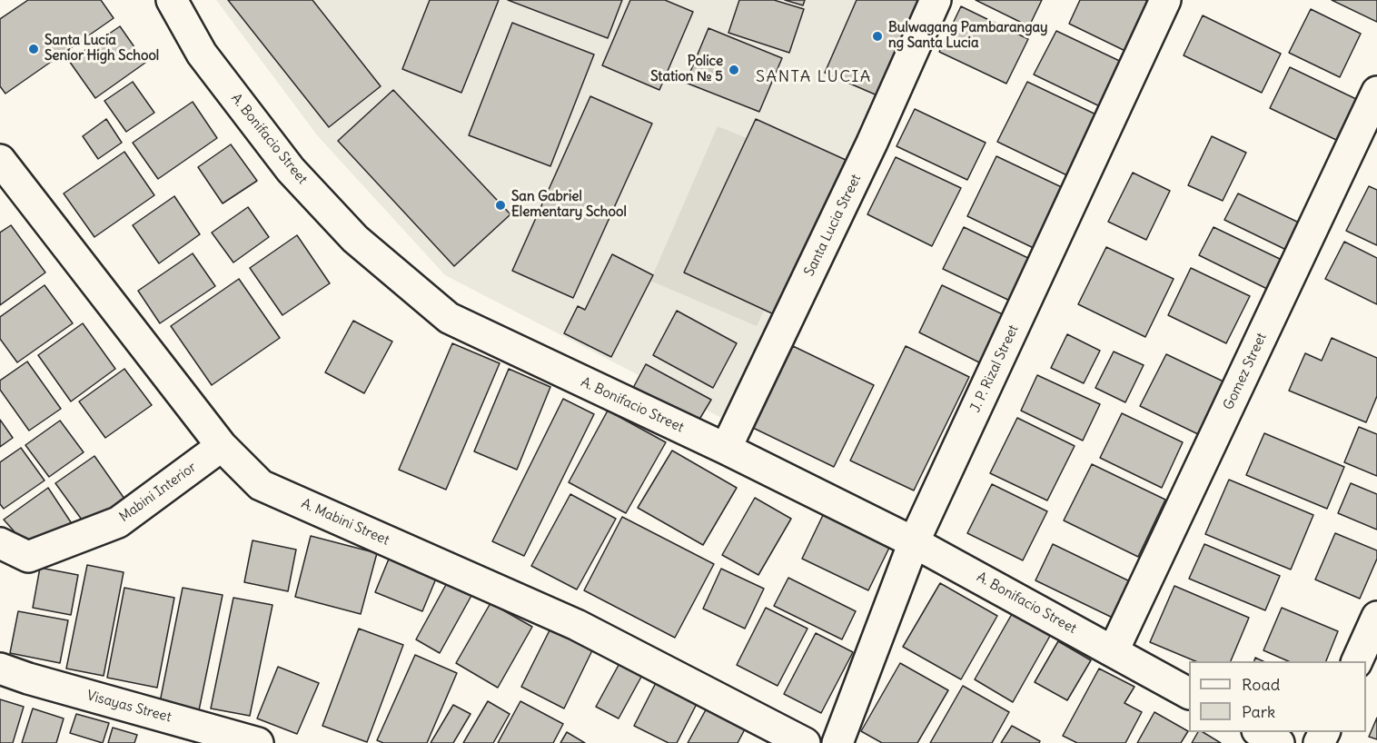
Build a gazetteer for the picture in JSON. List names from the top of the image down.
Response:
{
  "streets": {
    "street": [
      "A. Bonifacio Street",
      "Santa Lucia Street",
      "J. P. Rizal Street",
      "Gomez Street",
      "Mabini Interior",
      "A. Mabini Street",
      "Visayas Street"
    ]
  },
  "crossings": [
    ["A. Bonifacio Street", "Santa Lucia Street"],
    ["A. Bonifacio Street", "J. P. Rizal Street"],
    ["A. Bonifacio Street", "Gomez Street"],
    ["Mabini Interior", "A. Mabini Street"]
  ],
  "districts": ["SANTA LUCIA"],
  "places": [
    "Bulwagang Pambarangay ng Santa Lucia",
    "Santa Lucia Senior High School",
    "Police Station № 5",
    "San Gabriel Elementary School"
  ],
  "legend": ["Road", "Park"]
}
